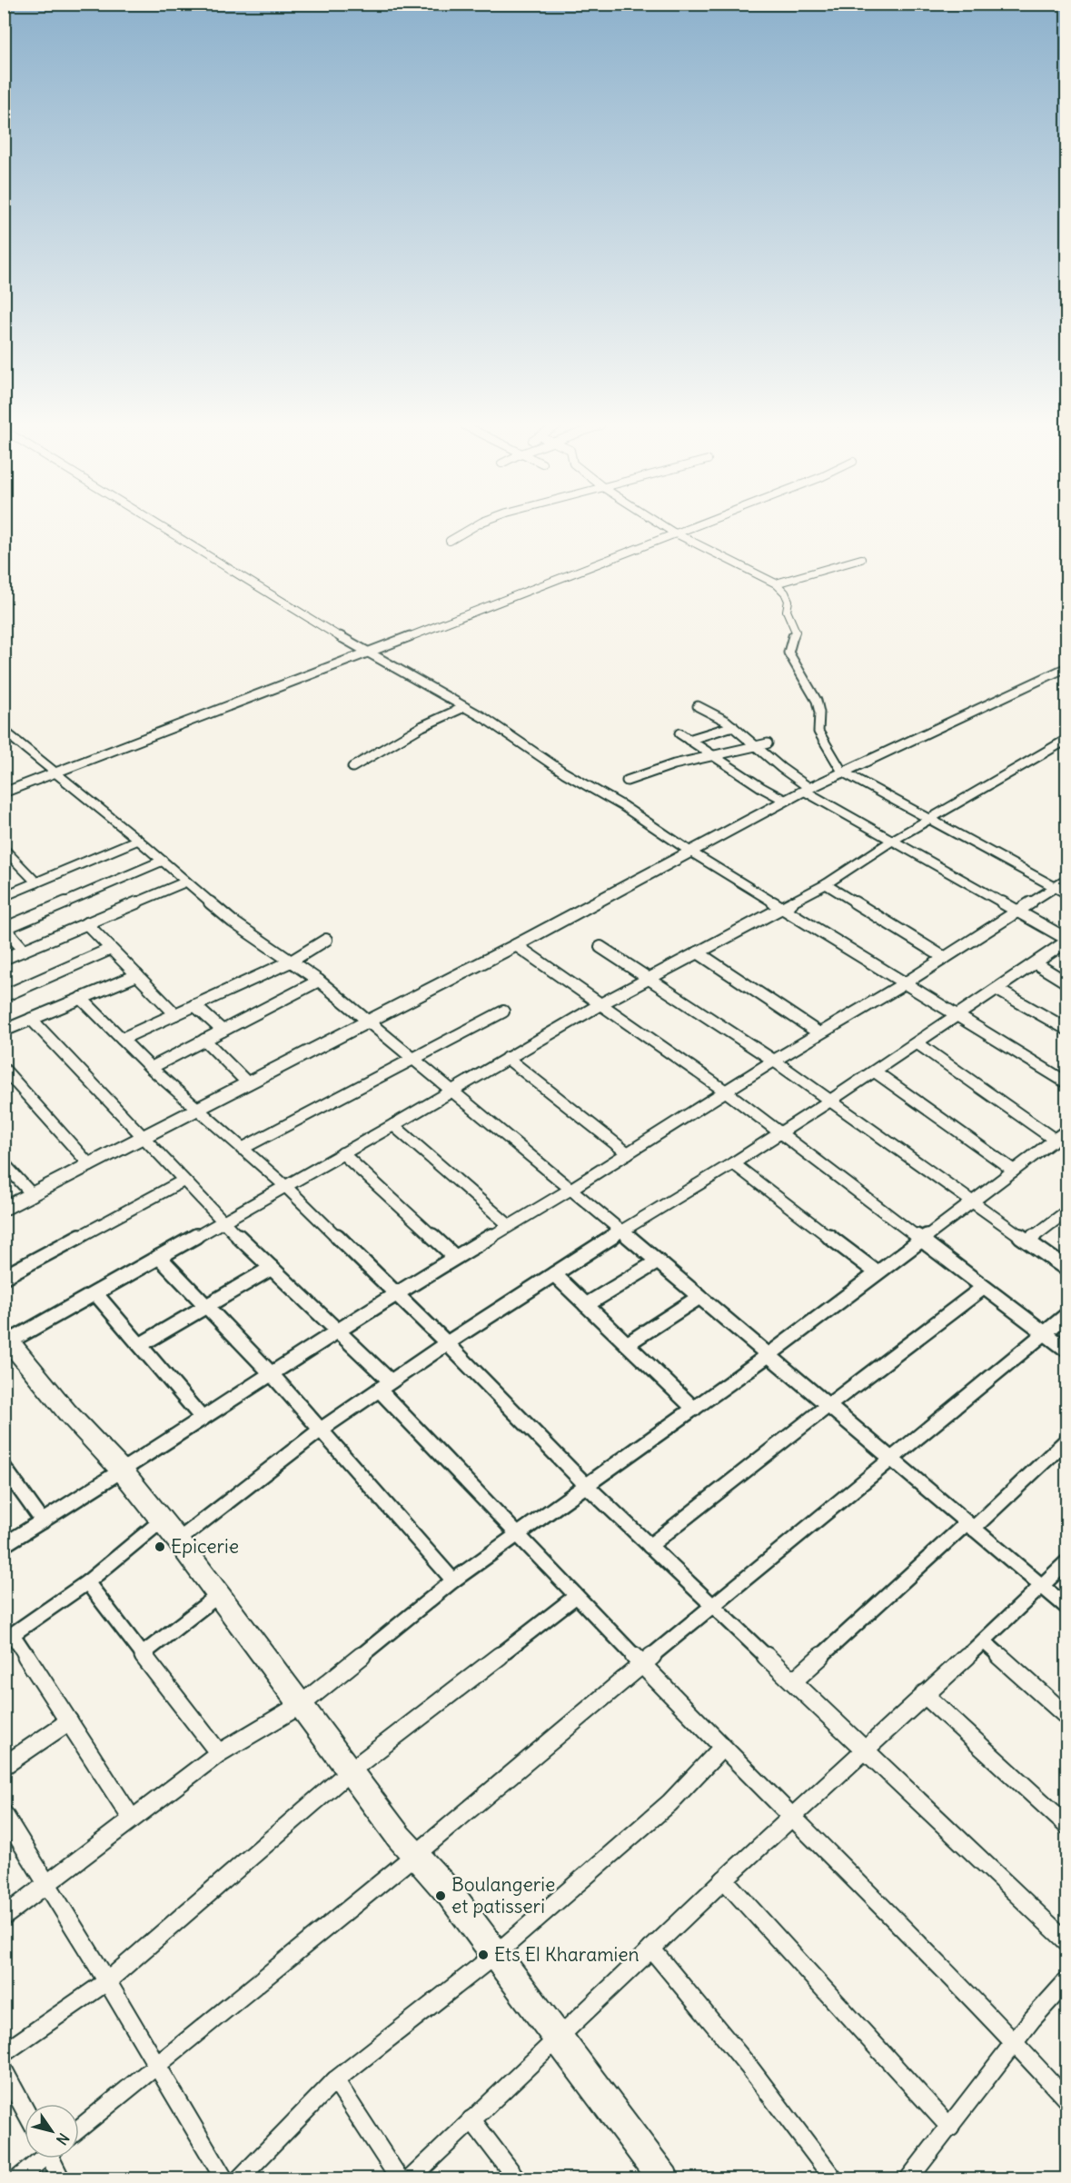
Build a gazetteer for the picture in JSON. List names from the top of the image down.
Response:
{
  "places": ["Epicerie", "Boulangerie et patisseri", "Ets El Kharamien"],
  "north": "bottom right"
}
